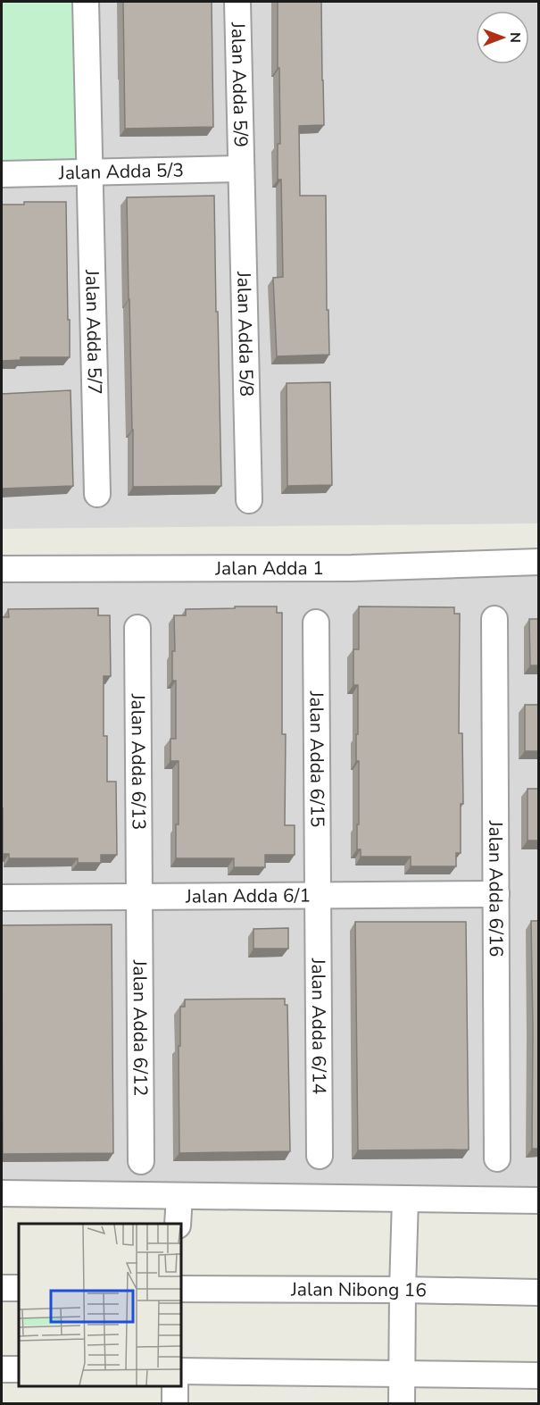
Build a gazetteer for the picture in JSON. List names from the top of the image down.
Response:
{
  "streets": {
    "street": [
      "Jalan Adda 5/9",
      "Jalan Adda 5/3",
      "Jalan Adda 5/7",
      "Jalan Adda 5/8",
      "Jalan Adda 1",
      "Jalan Adda 6/15",
      "Jalan Adda 6/13",
      "Jalan Adda 6/16",
      "Jalan Adda 6/1",
      "Jalan Adda 6/14",
      "Jalan Adda 6/12",
      "Jalan Nibong 16"
    ]
  },
  "crossings": [
    ["Jalan Adda 5/9", "Jalan Adda 5/3"],
    ["Jalan Adda 5/9", "Jalan Adda 5/8"],
    ["Jalan Adda 5/3", "Jalan Adda 5/7"],
    ["Jalan Adda 5/3", "Jalan Adda 5/8"],
    ["Jalan Adda 6/15", "Jalan Adda 6/1"],
    ["Jalan Adda 6/15", "Jalan Adda 6/14"],
    ["Jalan Adda 6/13", "Jalan Adda 6/1"],
    ["Jalan Adda 6/13", "Jalan Adda 6/12"],
    ["Jalan Adda 6/16", "Jalan Adda 6/1"],
    ["Jalan Adda 6/1", "Jalan Adda 6/14"],
    ["Jalan Adda 6/1", "Jalan Adda 6/12"]
  ],
  "north": "right"
}
